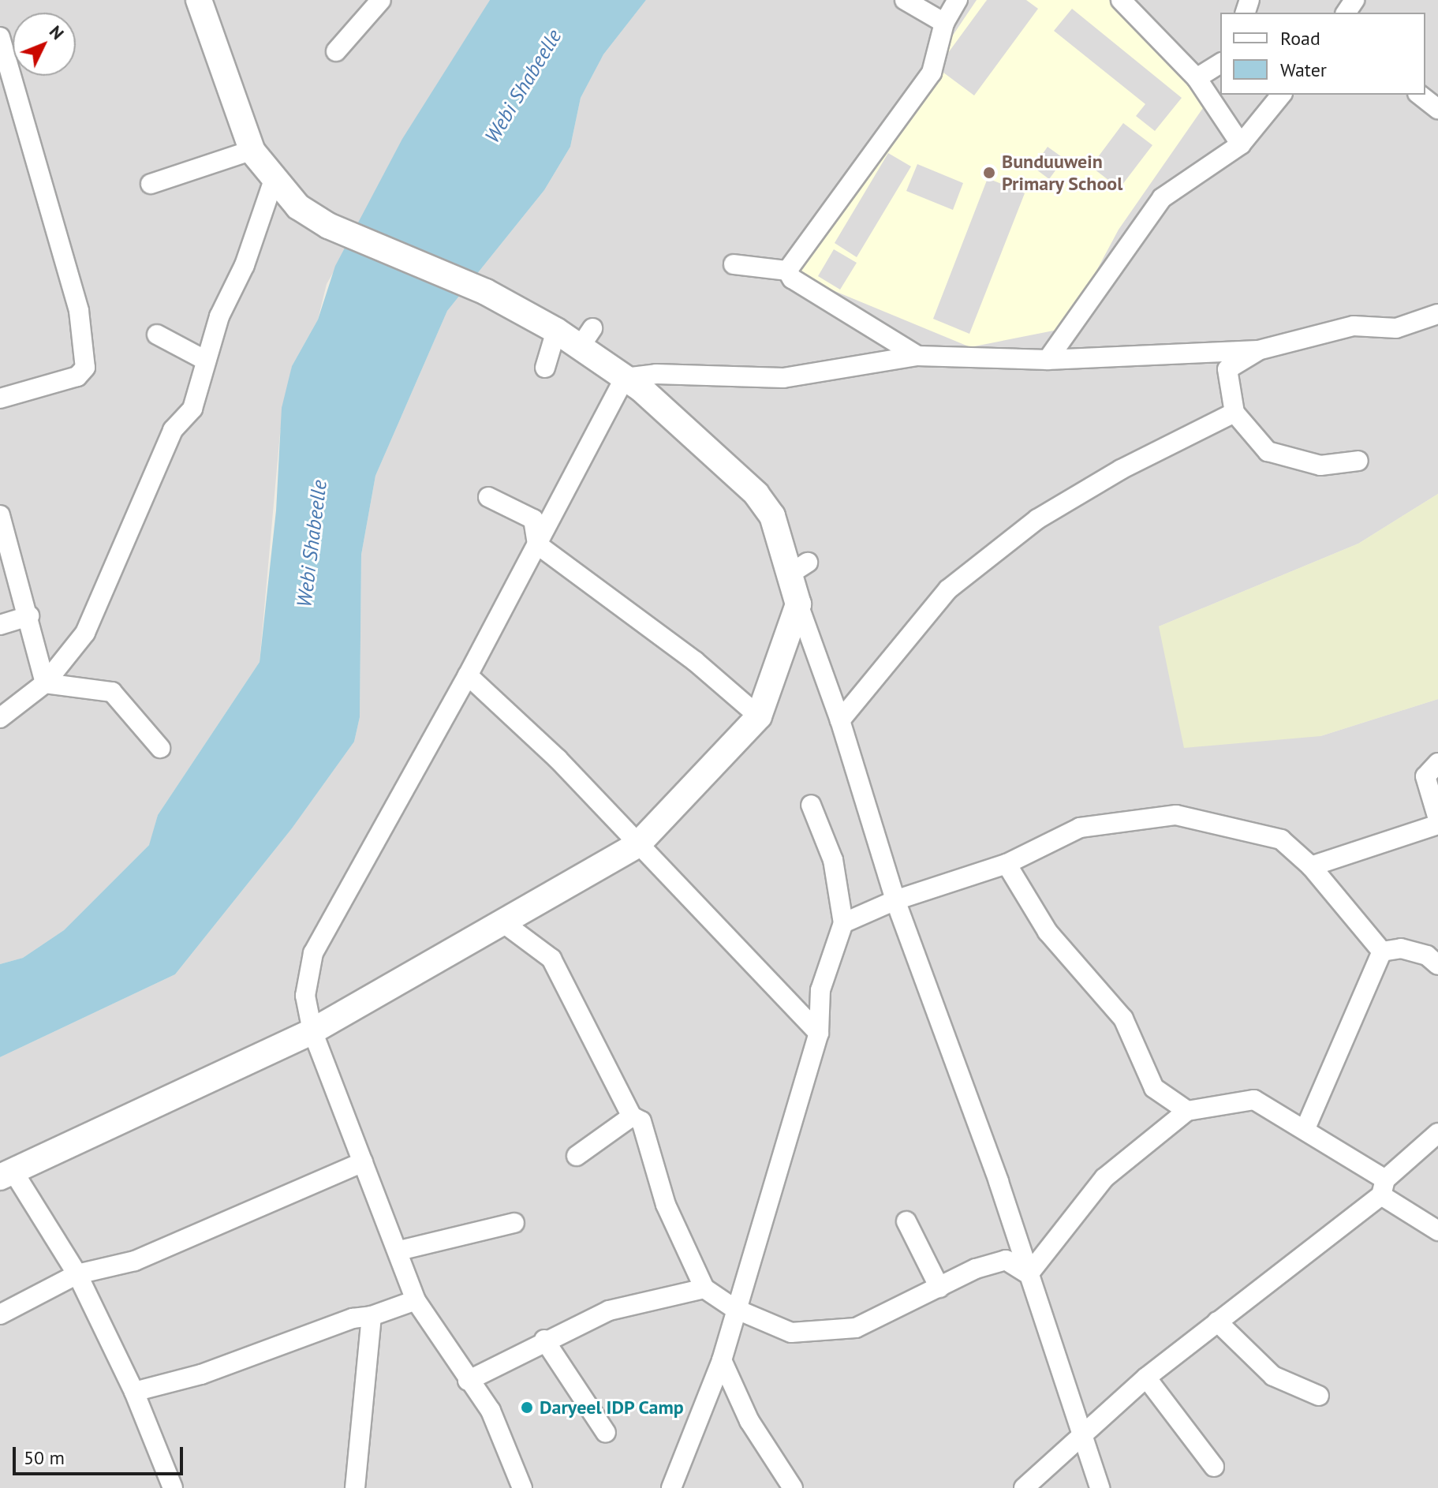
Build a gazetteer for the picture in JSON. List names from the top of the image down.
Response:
{
  "water": ["Webi Shabeelle"],
  "places": ["Bunduuwein Primary School", "Daryeel IDP Camp"],
  "legend": ["Road", "Water"],
  "scale_bar": "50 m",
  "north": "top right"
}
